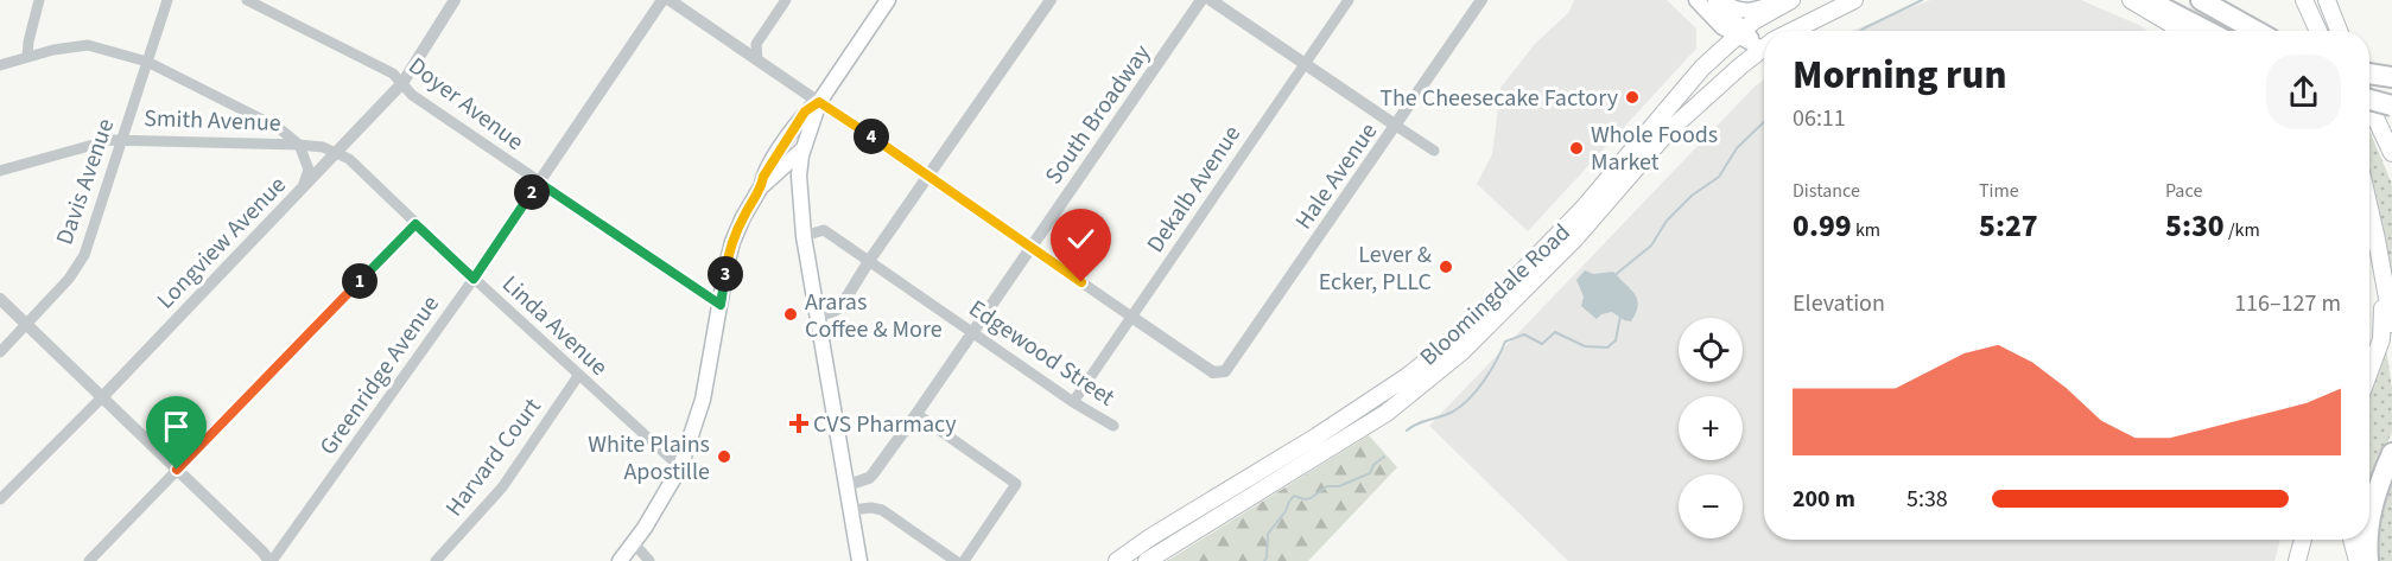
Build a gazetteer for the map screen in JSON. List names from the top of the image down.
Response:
{
  "streets": {
    "main road": ["Bloomingdale Road"],
    "street": [
      "Doyer Avenue",
      "South Broadway",
      "Smith Avenue",
      "Hale Avenue",
      "Davis Avenue",
      "Dekalb Avenue",
      "Longview Avenue",
      "Linda Avenue",
      "Edgewood Street",
      "Greenridge Avenue",
      "Harvard Court"
    ]
  },
  "crossings": [
    ["Doyer Avenue", "Longview Avenue"],
    ["Doyer Avenue", "Greenridge Avenue"],
    ["South Broadway", "Edgewood Street"],
    ["Smith Avenue", "Davis Avenue"],
    ["Smith Avenue", "Linda Avenue"],
    ["Hale Avenue", "Dekalb Avenue"],
    ["Davis Avenue", "Linda Avenue"],
    ["Dekalb Avenue", "Edgewood Street"],
    ["Longview Avenue", "Linda Avenue"],
    ["Linda Avenue", "Greenridge Avenue"],
    ["Linda Avenue", "Harvard Court"]
  ],
  "places": {
    "other": [
      "The Cheesecake Factory",
      "Whole Foods Market",
      "Lever & Ecker, PLLC",
      "Araras Coffee & More",
      "White Plains Apostille"
    ],
    "health": ["CVS Pharmacy"]
  },
  "page": {
    "heading": ["Morning run", "06:11"],
    "pins": [
      "4",
      "2",
      "3",
      "1"
    ],
    "stats": [
      ["Distance", "0.99 km"],
      ["Time", "5:27"],
      ["Pace", "5:30 /km"]
    ],
    "chart": ["Elevation", "116–127 m"],
    "map_buttons": ["+", "−"],
    "list": [
      {
        "name": "200 m",
        "note": "5:38"
      }
    ]
  }
}
